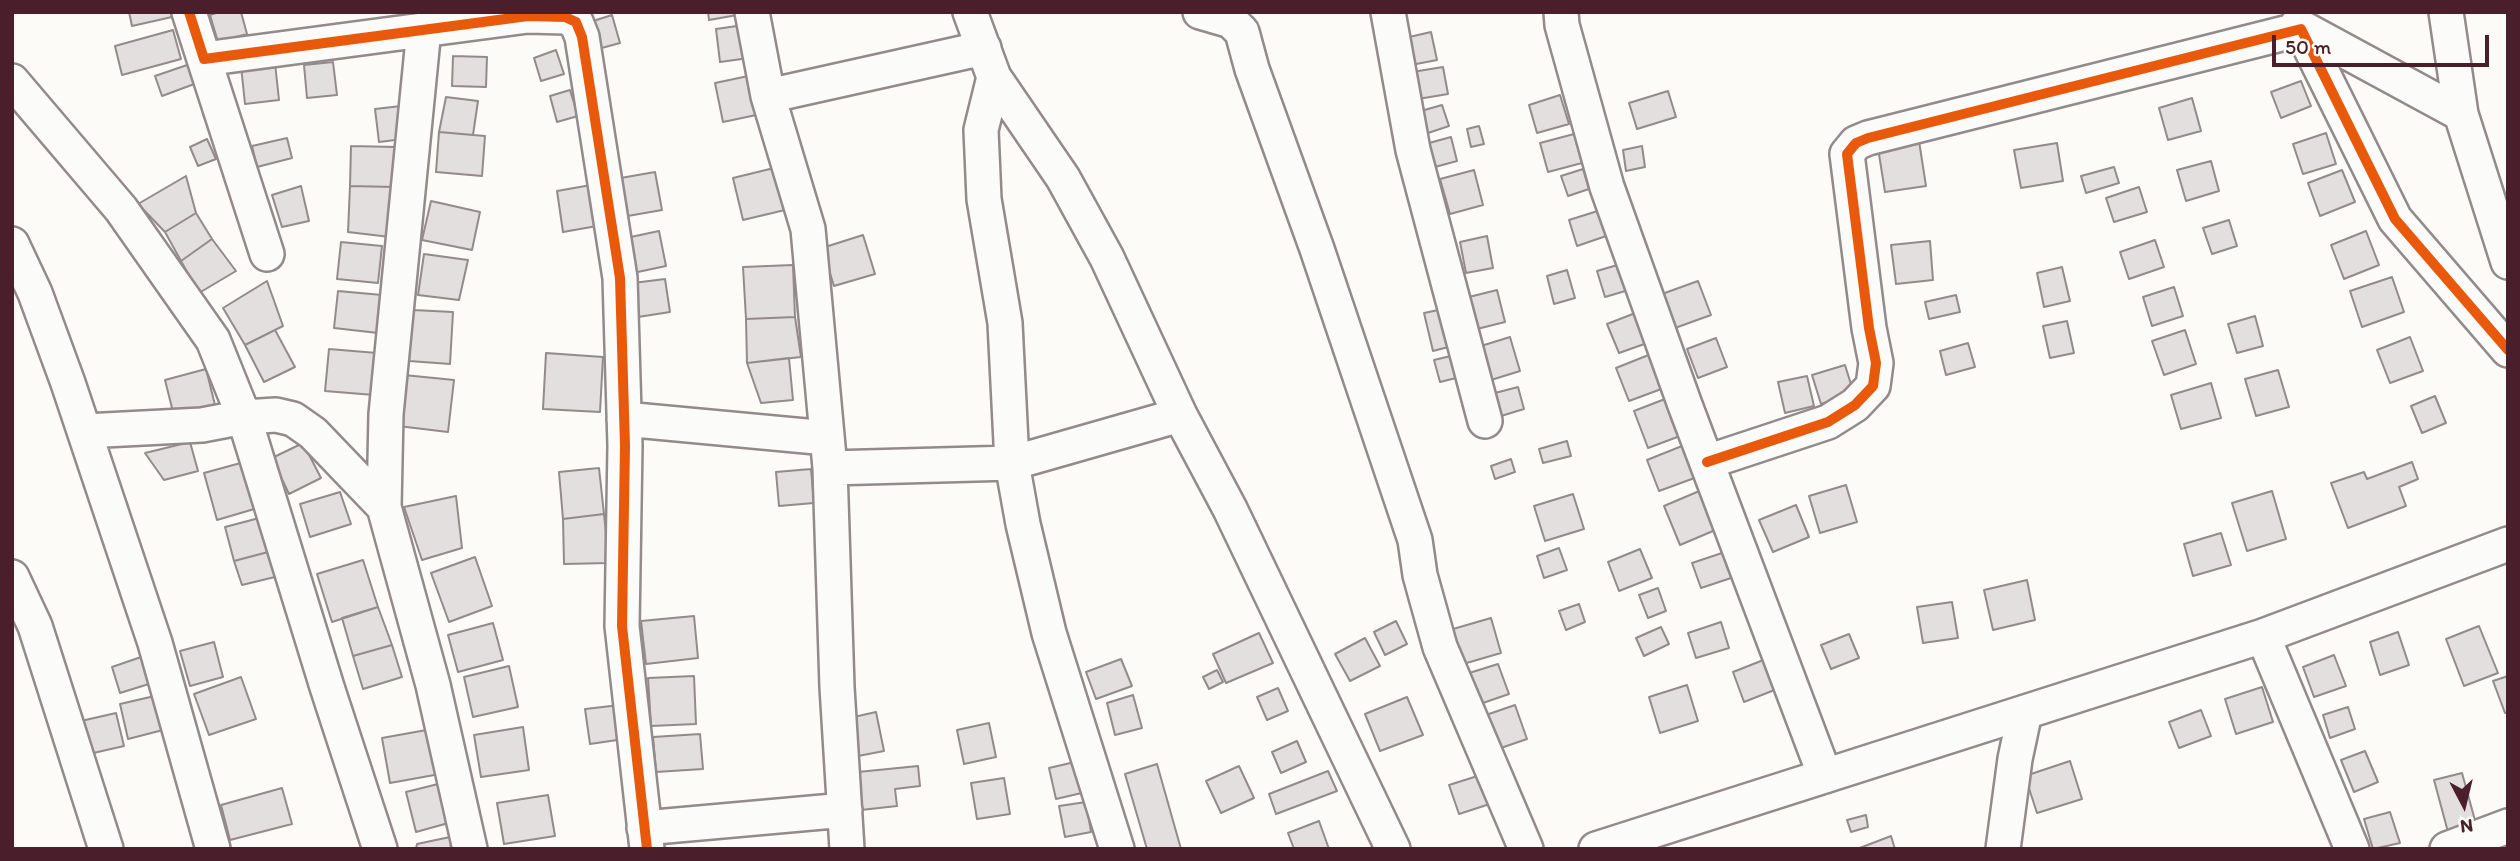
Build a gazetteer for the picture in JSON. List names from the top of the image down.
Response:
{
  "scale_bar": "50 m",
  "north": "bottom"
}
